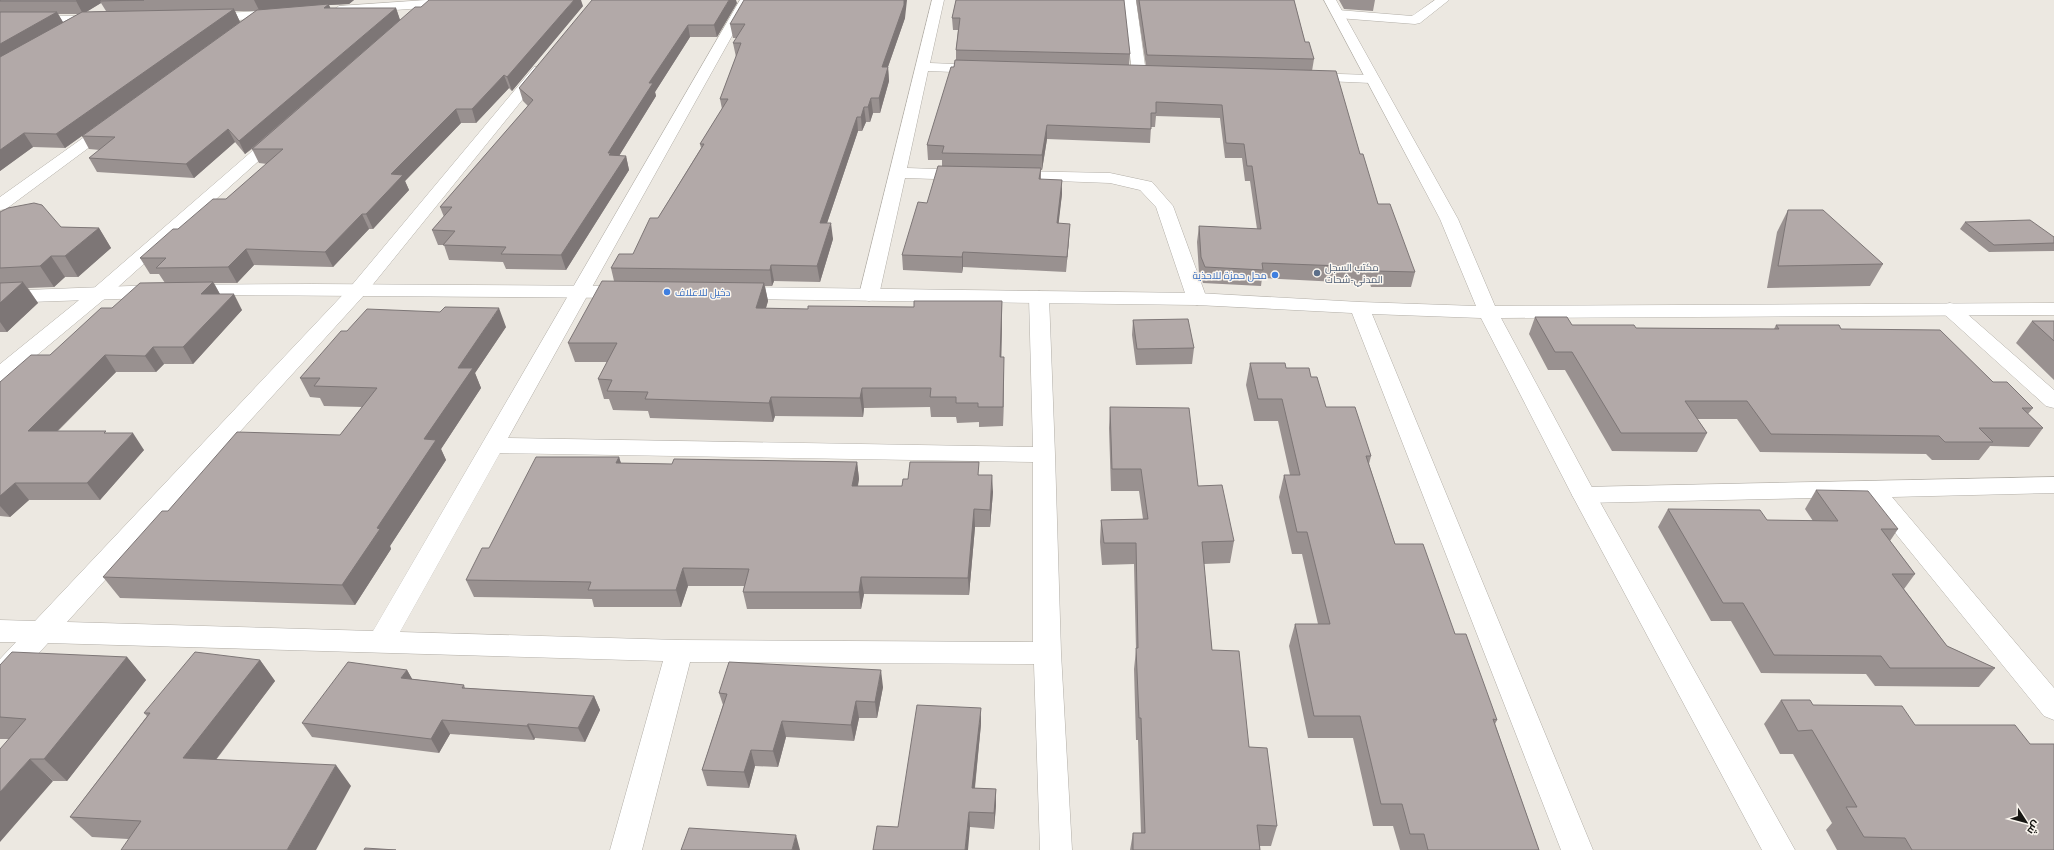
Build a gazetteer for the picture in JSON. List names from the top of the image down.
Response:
{
  "places": ["مكتب السجل المدني-شحات", "محل حمزة للاحذية", "دخيل للاعلاف"],
  "north": "bottom right"
}
